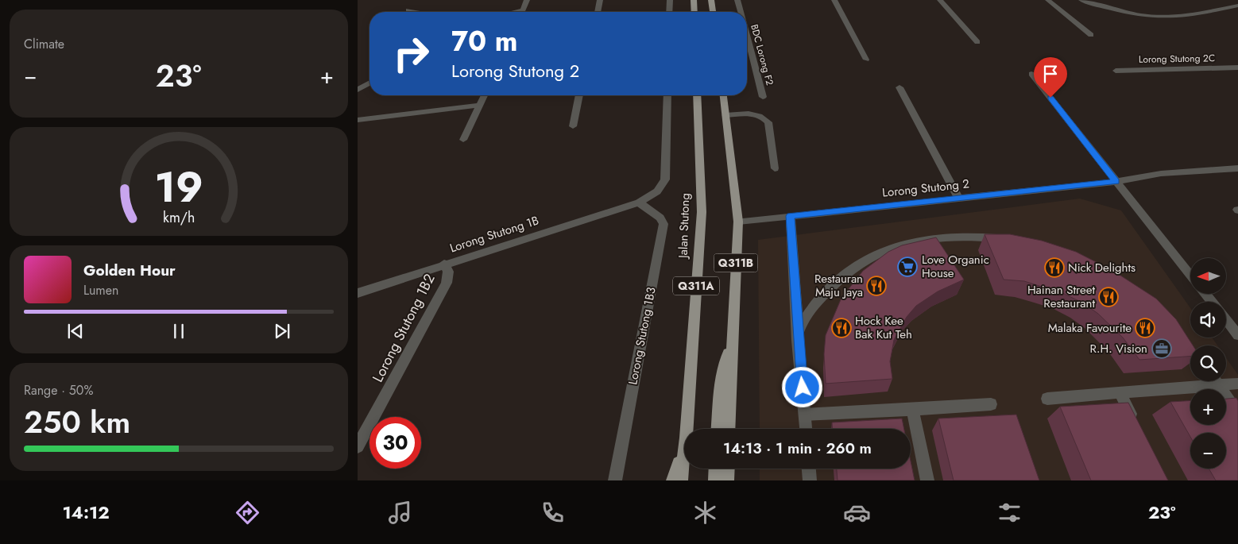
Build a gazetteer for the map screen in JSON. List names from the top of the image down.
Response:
{
  "streets": {
    "main road": ["Jalan Stutong", "Q311B", "Q311A"],
    "street": [
      "BDC Lorong F2",
      "Lorong Stutong 2C",
      "Lorong Stutong 2",
      "Lorong Stutong 1B",
      "Lorong Stutong 1B2",
      "Lorong Stutong 1B3"
    ]
  },
  "crossings": [
    ["Lorong Stutong 2", "Q311B"],
    ["Lorong Stutong 1B", "Lorong Stutong 1B2"],
    ["Lorong Stutong 1B", "Lorong Stutong 1B3"]
  ],
  "places": {
    "supermarket": ["Love Organic House"],
    "restaurant": [
      "Nick Delights",
      "Restauran Maju Jaya",
      "Hainan Street Restaurant",
      "Hock Kee Bak Kut Teh",
      "Malaka Favourite"
    ],
    "office": ["R.H. Vision"]
  },
  "north": "left",
  "page": {
    "tile": [
      "Climate",
      ["Range · 50%", "250 km"]
    ],
    "turn": ["70 m", "Lorong Stutong 2"],
    "heat": ["−", "23°", "+"],
    "song": ["Golden Hour", "Lumen"],
    "map_buttons": ["+", "−"],
    "limit": "30",
    "trip": "14:13 · 1 min · 260 m",
    "tabs": ["14:12", "23°"],
    "gauge": ["19", "km/h"]
  }
}
